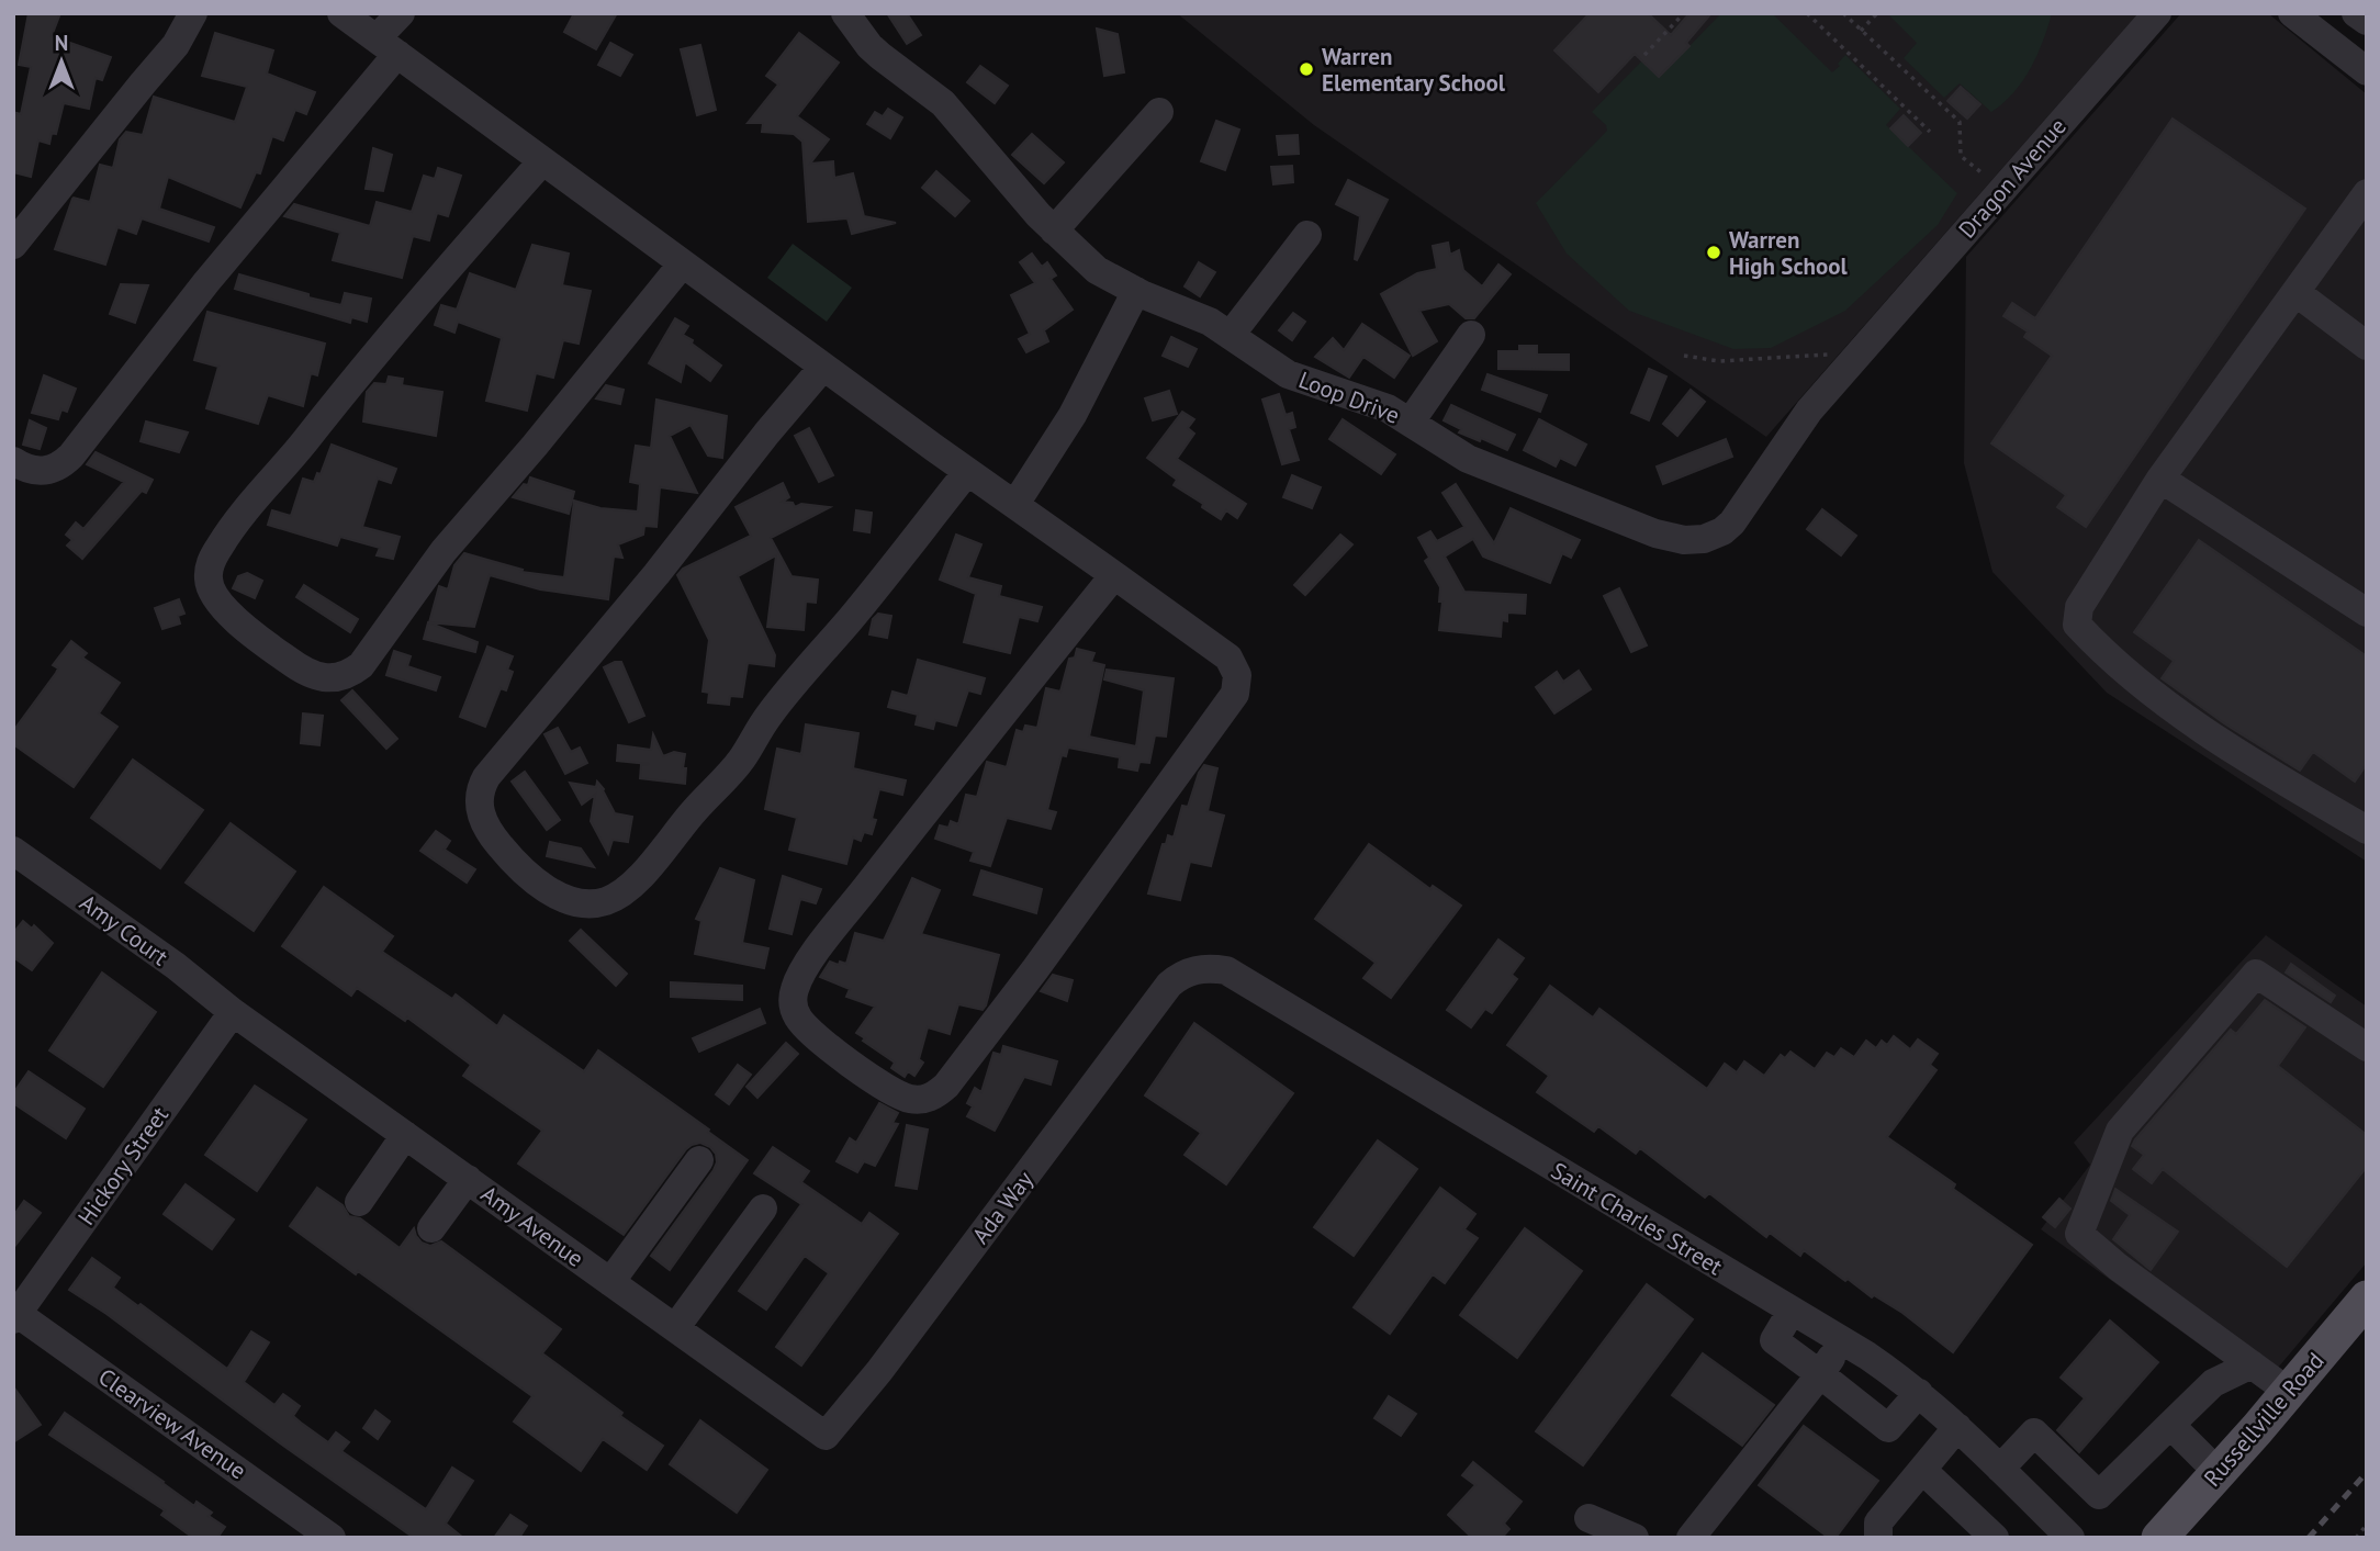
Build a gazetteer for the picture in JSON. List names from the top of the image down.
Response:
{
  "streets": {
    "main road": ["Russellville Road"],
    "street": [
      "Dragon Avenue",
      "Loop Drive",
      "Amy Court",
      "Hickory Street",
      "Ada Way",
      "Saint Charles Street",
      "Amy Avenue",
      "Clearview Avenue"
    ]
  },
  "crossings": [
    ["Dragon Avenue", "Loop Drive"],
    ["Amy Court", "Hickory Street"],
    ["Amy Court", "Amy Avenue"],
    ["Hickory Street", "Amy Avenue"],
    ["Hickory Street", "Clearview Avenue"],
    ["Ada Way", "Saint Charles Street"],
    ["Ada Way", "Amy Avenue"]
  ],
  "places": ["Warren Elementary School", "Warren High School"],
  "north": "top"
}
